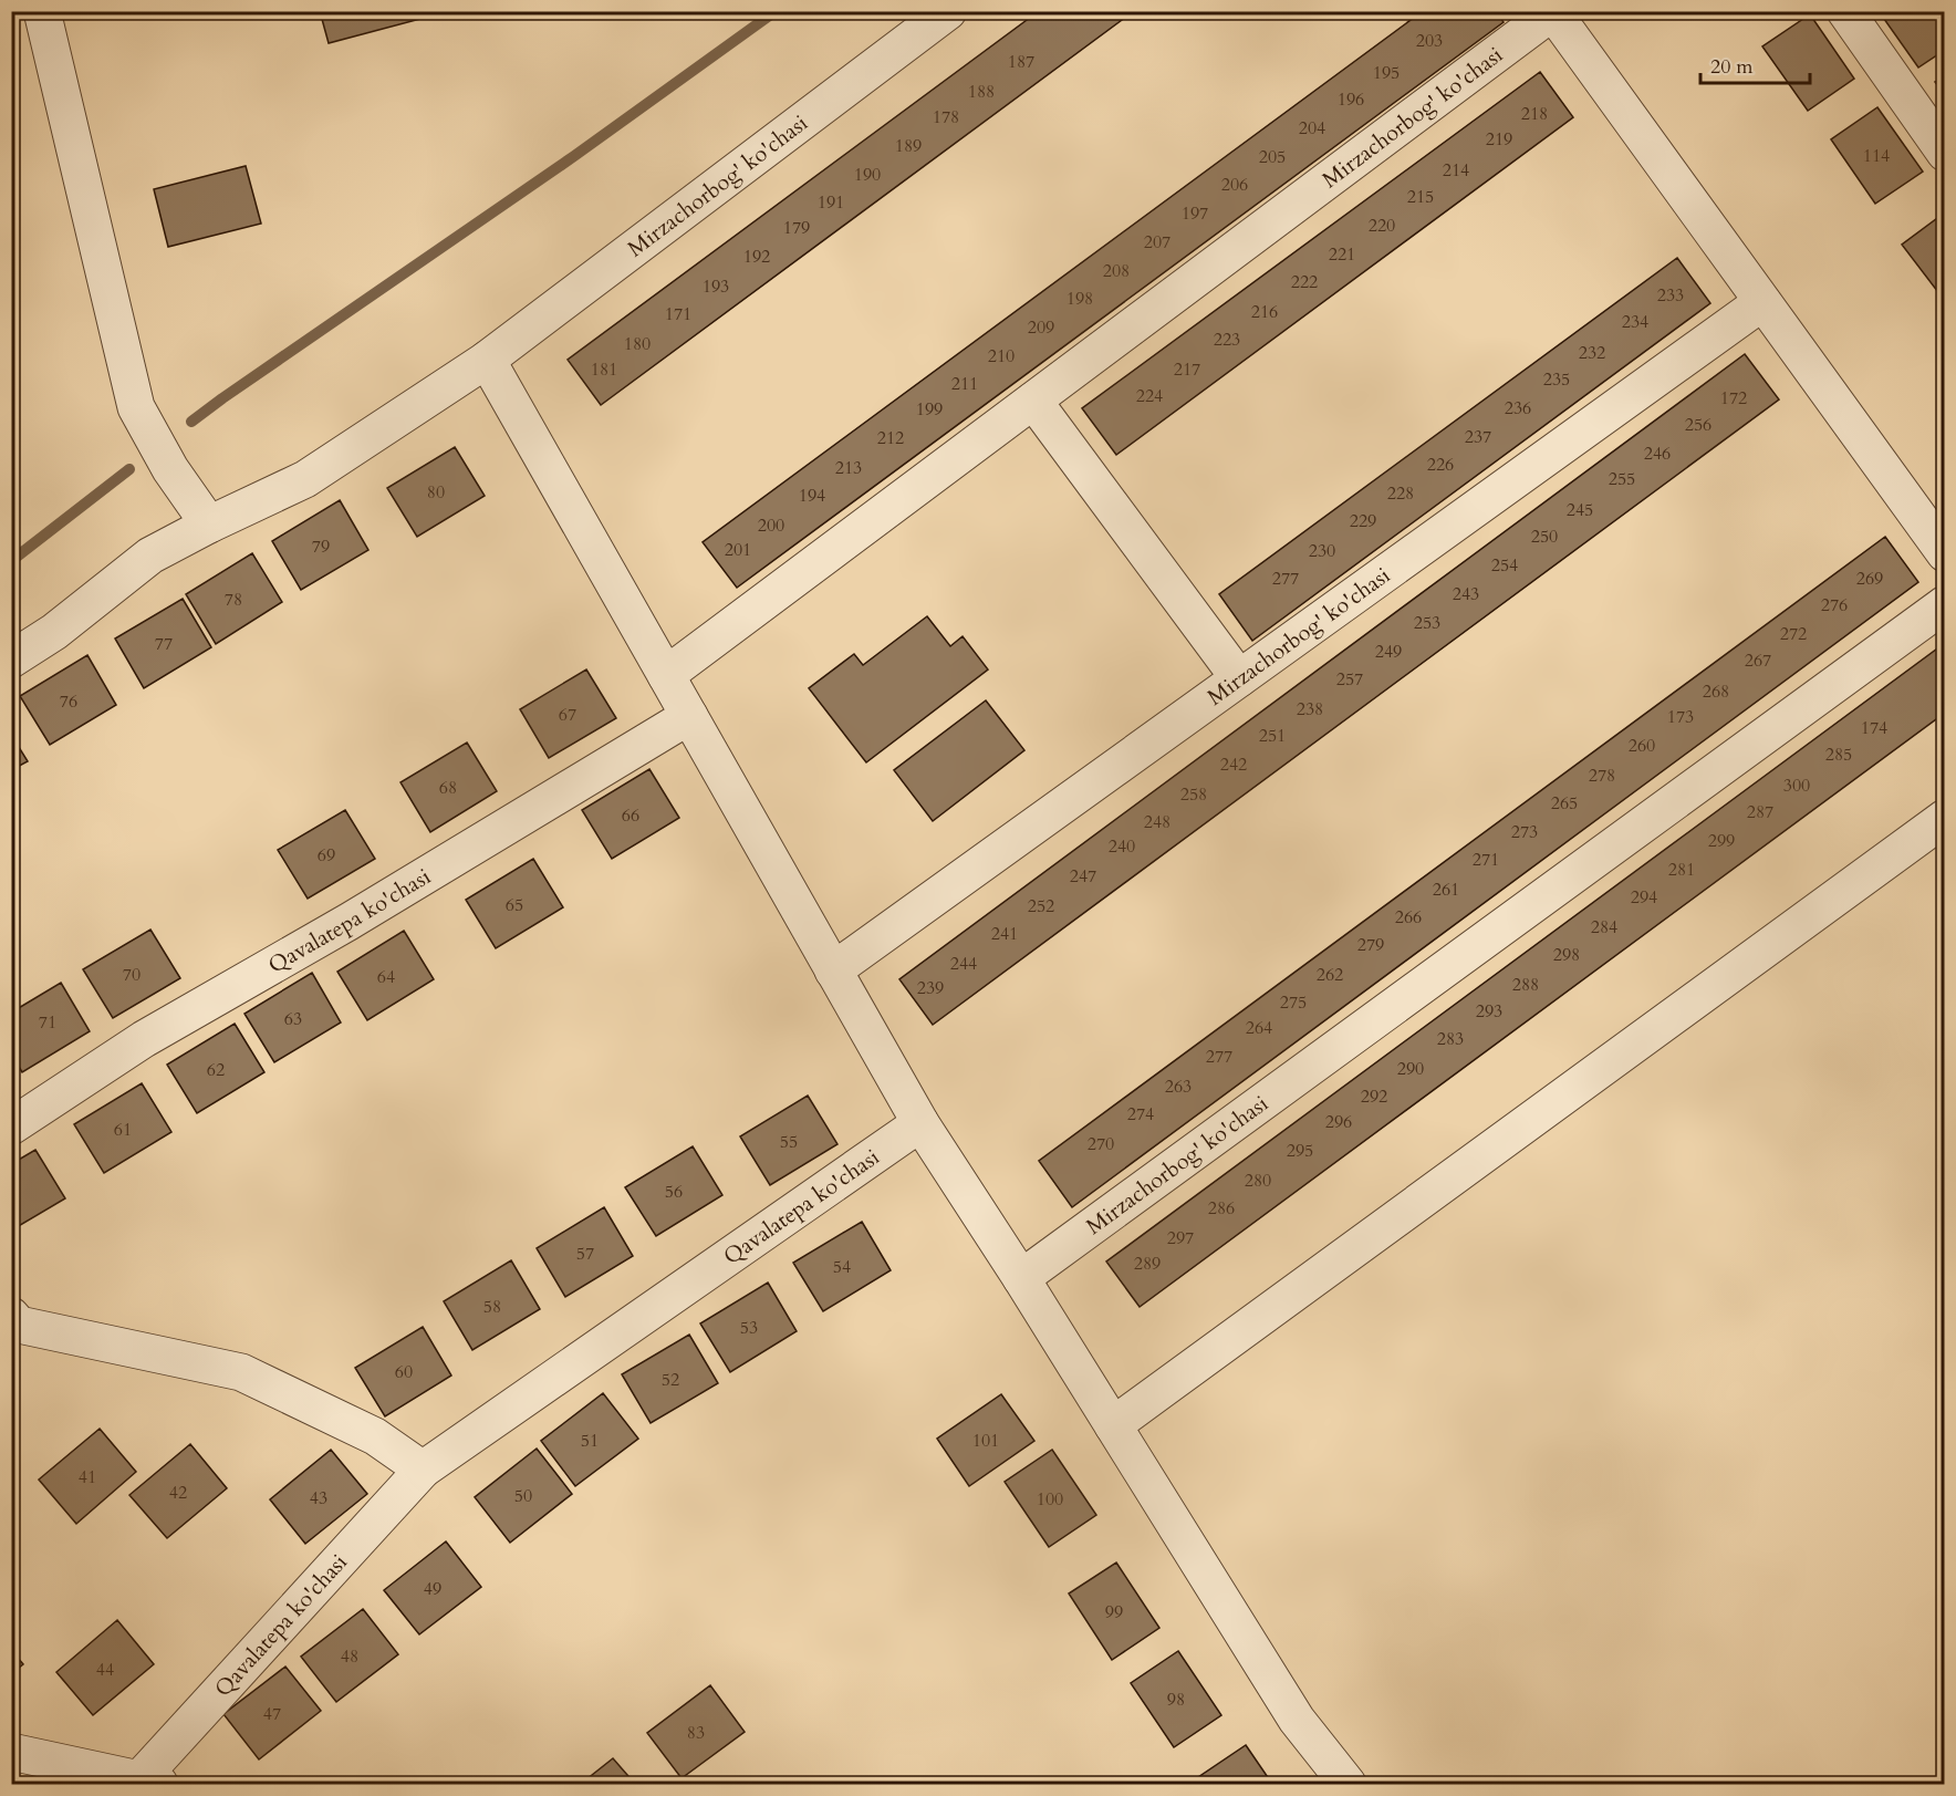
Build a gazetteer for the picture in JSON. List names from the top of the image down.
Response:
{
  "streets": {
    "street": ["Mirzachorbog' ko'chasi", "Qavalatepa ko'chasi"]
  },
  "house_numbers": [
    "203",
    "187",
    "195",
    "188",
    "196",
    "218",
    "178",
    "204",
    "219",
    "189",
    "114",
    "205",
    "214",
    "190",
    "206",
    "215",
    "191",
    "197",
    "220",
    "179",
    "207",
    "221",
    "192",
    "208",
    "222",
    "193",
    "233",
    "198",
    "216",
    "171",
    "234",
    "209",
    "223",
    "180",
    "232",
    "210",
    "181",
    "217",
    "235",
    "211",
    "224",
    "172",
    "236",
    "199",
    "256",
    "237",
    "212",
    "246",
    "226",
    "213",
    "255",
    "80",
    "228",
    "194",
    "245",
    "229",
    "200",
    "250",
    "79",
    "201",
    "230",
    "254",
    "277",
    "269",
    "243",
    "78",
    "276",
    "253",
    "272",
    "77",
    "249",
    "267",
    "257",
    "268",
    "76",
    "238",
    "67",
    "173",
    "174",
    "251",
    "260",
    "285",
    "242",
    "278",
    "300",
    "68",
    "258",
    "265",
    "287",
    "66",
    "248",
    "273",
    "299",
    "240",
    "69",
    "271",
    "281",
    "247",
    "261",
    "294",
    "65",
    "252",
    "266",
    "284",
    "241",
    "279",
    "298",
    "244",
    "70",
    "262",
    "64",
    "288",
    "239",
    "275",
    "293",
    "63",
    "71",
    "264",
    "283",
    "277",
    "290",
    "62",
    "263",
    "292",
    "274",
    "296",
    "61",
    "55",
    "270",
    "295",
    "280",
    "56",
    "286",
    "297",
    "57",
    "289",
    "54",
    "58",
    "53",
    "60",
    "52",
    "51",
    "101",
    "41",
    "42",
    "50",
    "43",
    "100",
    "49",
    "99",
    "48",
    "44",
    "98",
    "47",
    "83"
  ],
  "scale_bar": "20 m"
}
